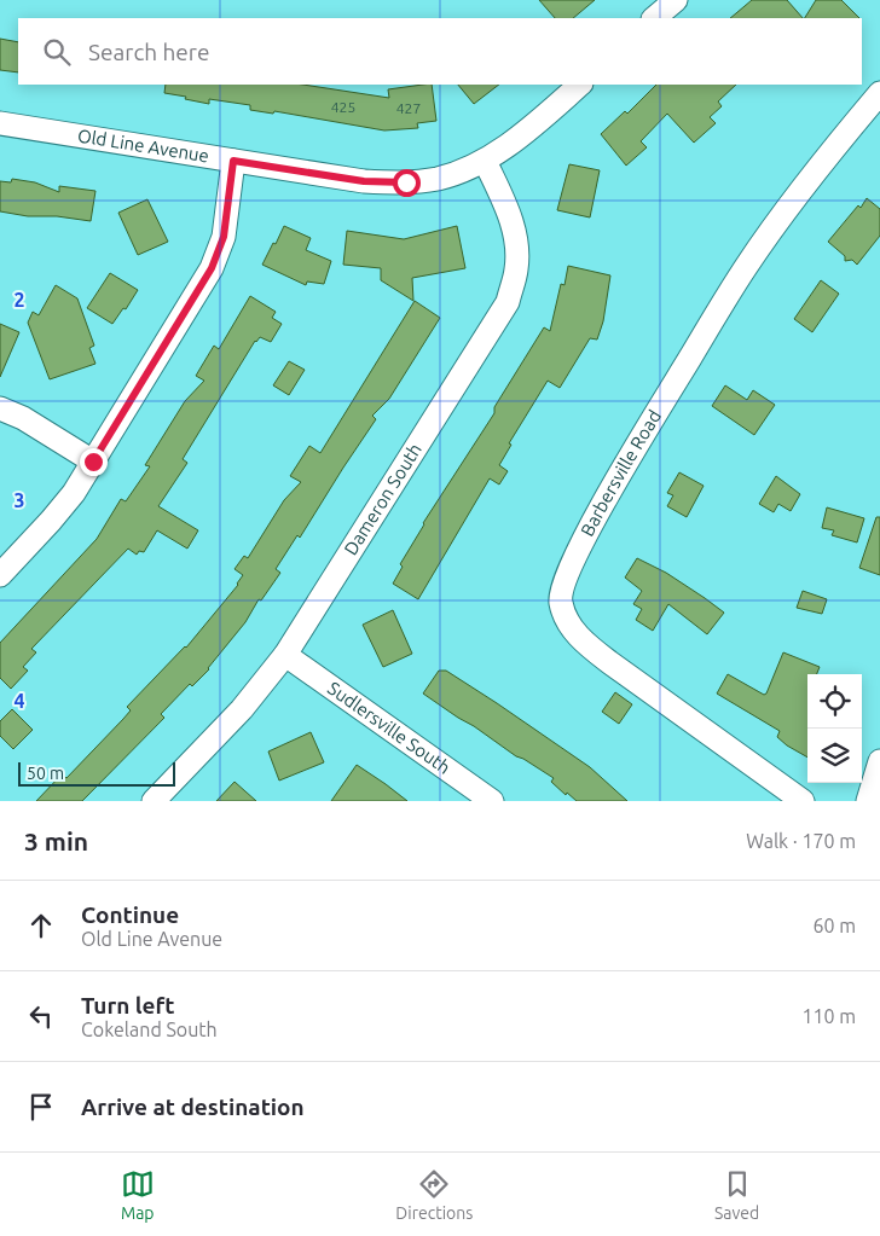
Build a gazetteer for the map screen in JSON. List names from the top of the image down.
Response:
{
  "streets": {
    "street": [
      "Old Line Avenue",
      "Barbersville Road",
      "Dameron South",
      "Sudlersville South"
    ]
  },
  "crossings": [
    ["Old Line Avenue", "Dameron South"],
    ["Dameron South", "Sudlersville South"]
  ],
  "house_numbers": ["425", "427"],
  "scale_bar": "50 m",
  "page": {
    "search": "Search here",
    "scale": "50 m",
    "heading": ["3 min", "Walk · 170 m"],
    "list": [
      ["Continue", "Old Line Avenue", "60 m"],
      ["Turn left", "Cokeland South", "110 m"],
      "Arrive at destination"
    ],
    "nav": ["Map", "Directions", "Saved"]
  },
  "grid": {
    "rows": ["2", "3", "4"]
  }
}
